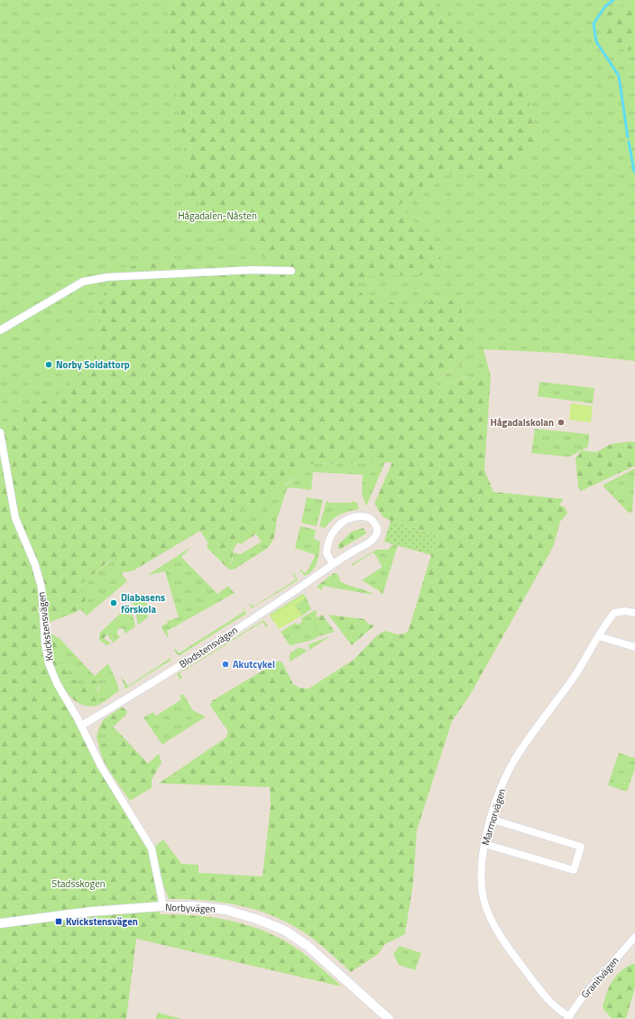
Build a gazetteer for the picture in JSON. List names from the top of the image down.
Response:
{
  "streets": {
    "street": [
      "Kvickstensvägen",
      "Blodstensvägen",
      "Marmorvägen",
      "Norbyvägen",
      "Granitvägen"
    ]
  },
  "crossings": [
    ["Kvickstensvägen", "Blodstensvägen"],
    ["Kvickstensvägen", "Norbyvägen"],
    ["Marmorvägen", "Granitvägen"]
  ],
  "parks": ["Hågadalen-Nåsten", "Stadsskogen"],
  "places": {
    "other": [
      "Norby Soldattorp",
      "Hågadalskolan",
      "Diabasens förskola",
      "Akutcykel"
    ],
    "transit": ["Kvickstensvägen"]
  }
}
